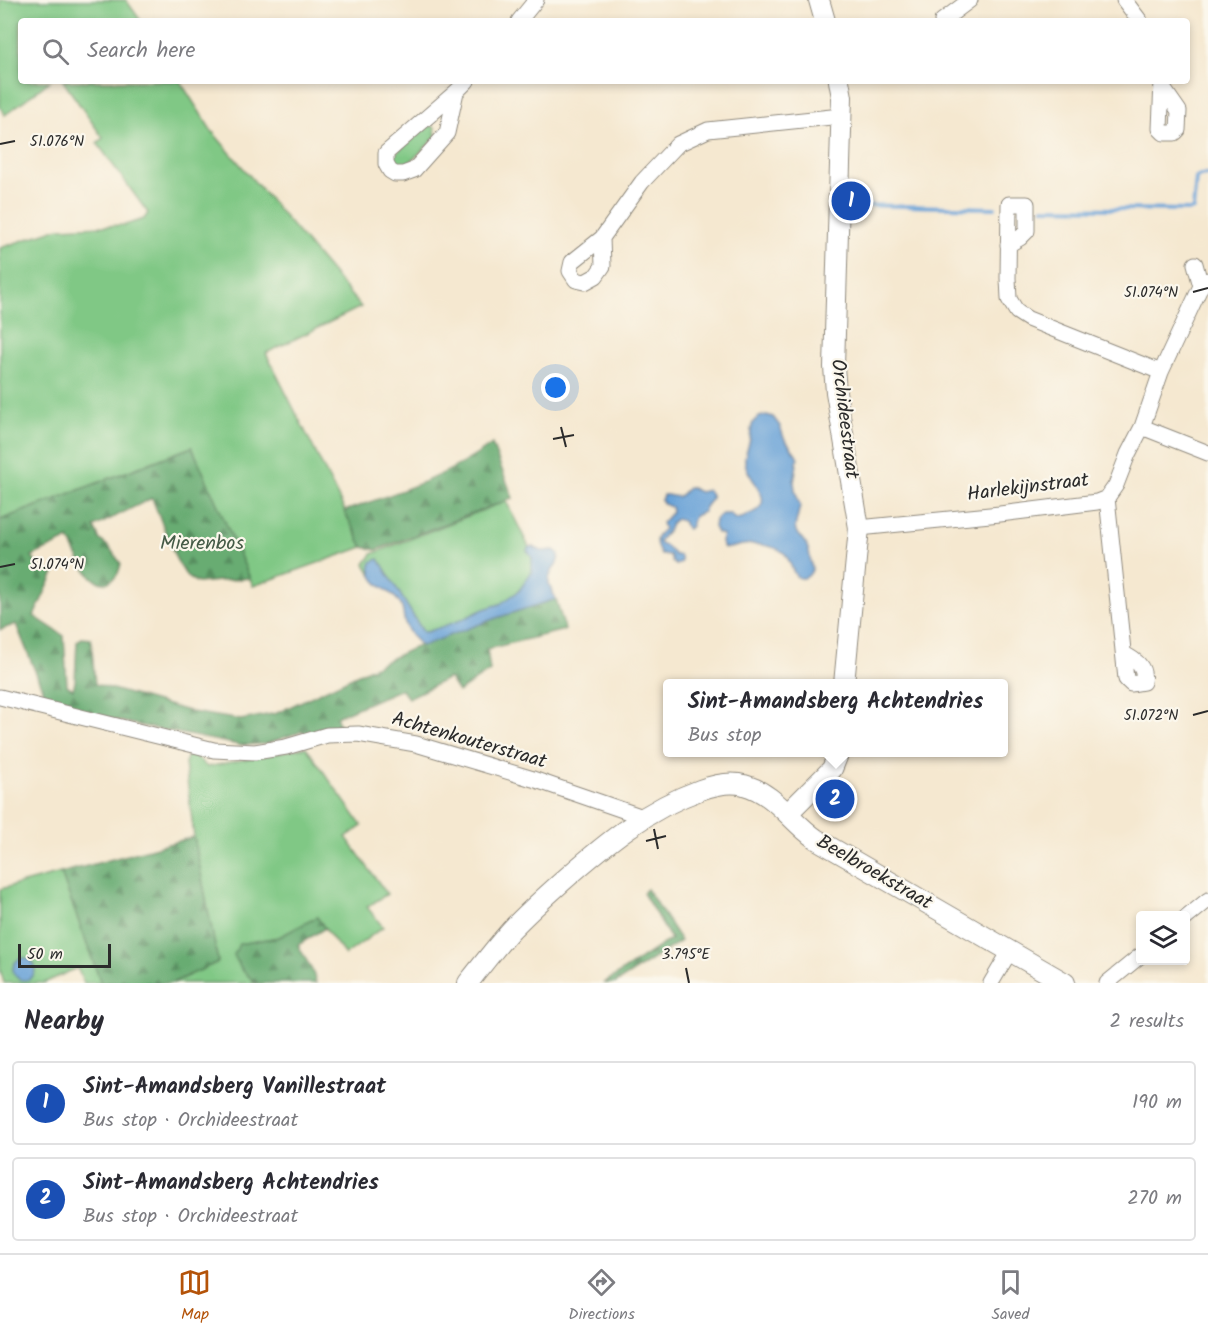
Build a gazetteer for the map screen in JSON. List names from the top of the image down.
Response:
{
  "streets": {
    "street": [
      "Orchideestraat",
      "Harlekijnstraat",
      "Achtenkouterstraat",
      "Beelbroekstraat"
    ]
  },
  "crossings": [
    ["Orchideestraat", "Harlekijnstraat"],
    ["Achtenkouterstraat", "Beelbroekstraat"]
  ],
  "parks": ["Mierenbos"],
  "scale_bar": "50 m",
  "page": {
    "search": "Search here",
    "pins": ["1", "2"],
    "popup": ["Sint-Amandsberg Achtendries", "Bus stop"],
    "scale": "50 m",
    "heading": ["Nearby", "2 results"],
    "list": [
      {
        "mark": "1",
        "name": "Sint-Amandsberg Vanillestraat",
        "note": "Bus stop · Orchideestraat",
        "value": "190 m"
      },
      {
        "mark": "2",
        "name": "Sint-Amandsberg Achtendries",
        "note": "Bus stop · Orchideestraat",
        "value": "270 m"
      }
    ],
    "nav": ["Map", "Directions", "Saved"]
  },
  "coordinates": [
    "51.076°N",
    "51.074°N",
    "51.072°N",
    "3.795°E"
  ]
}
